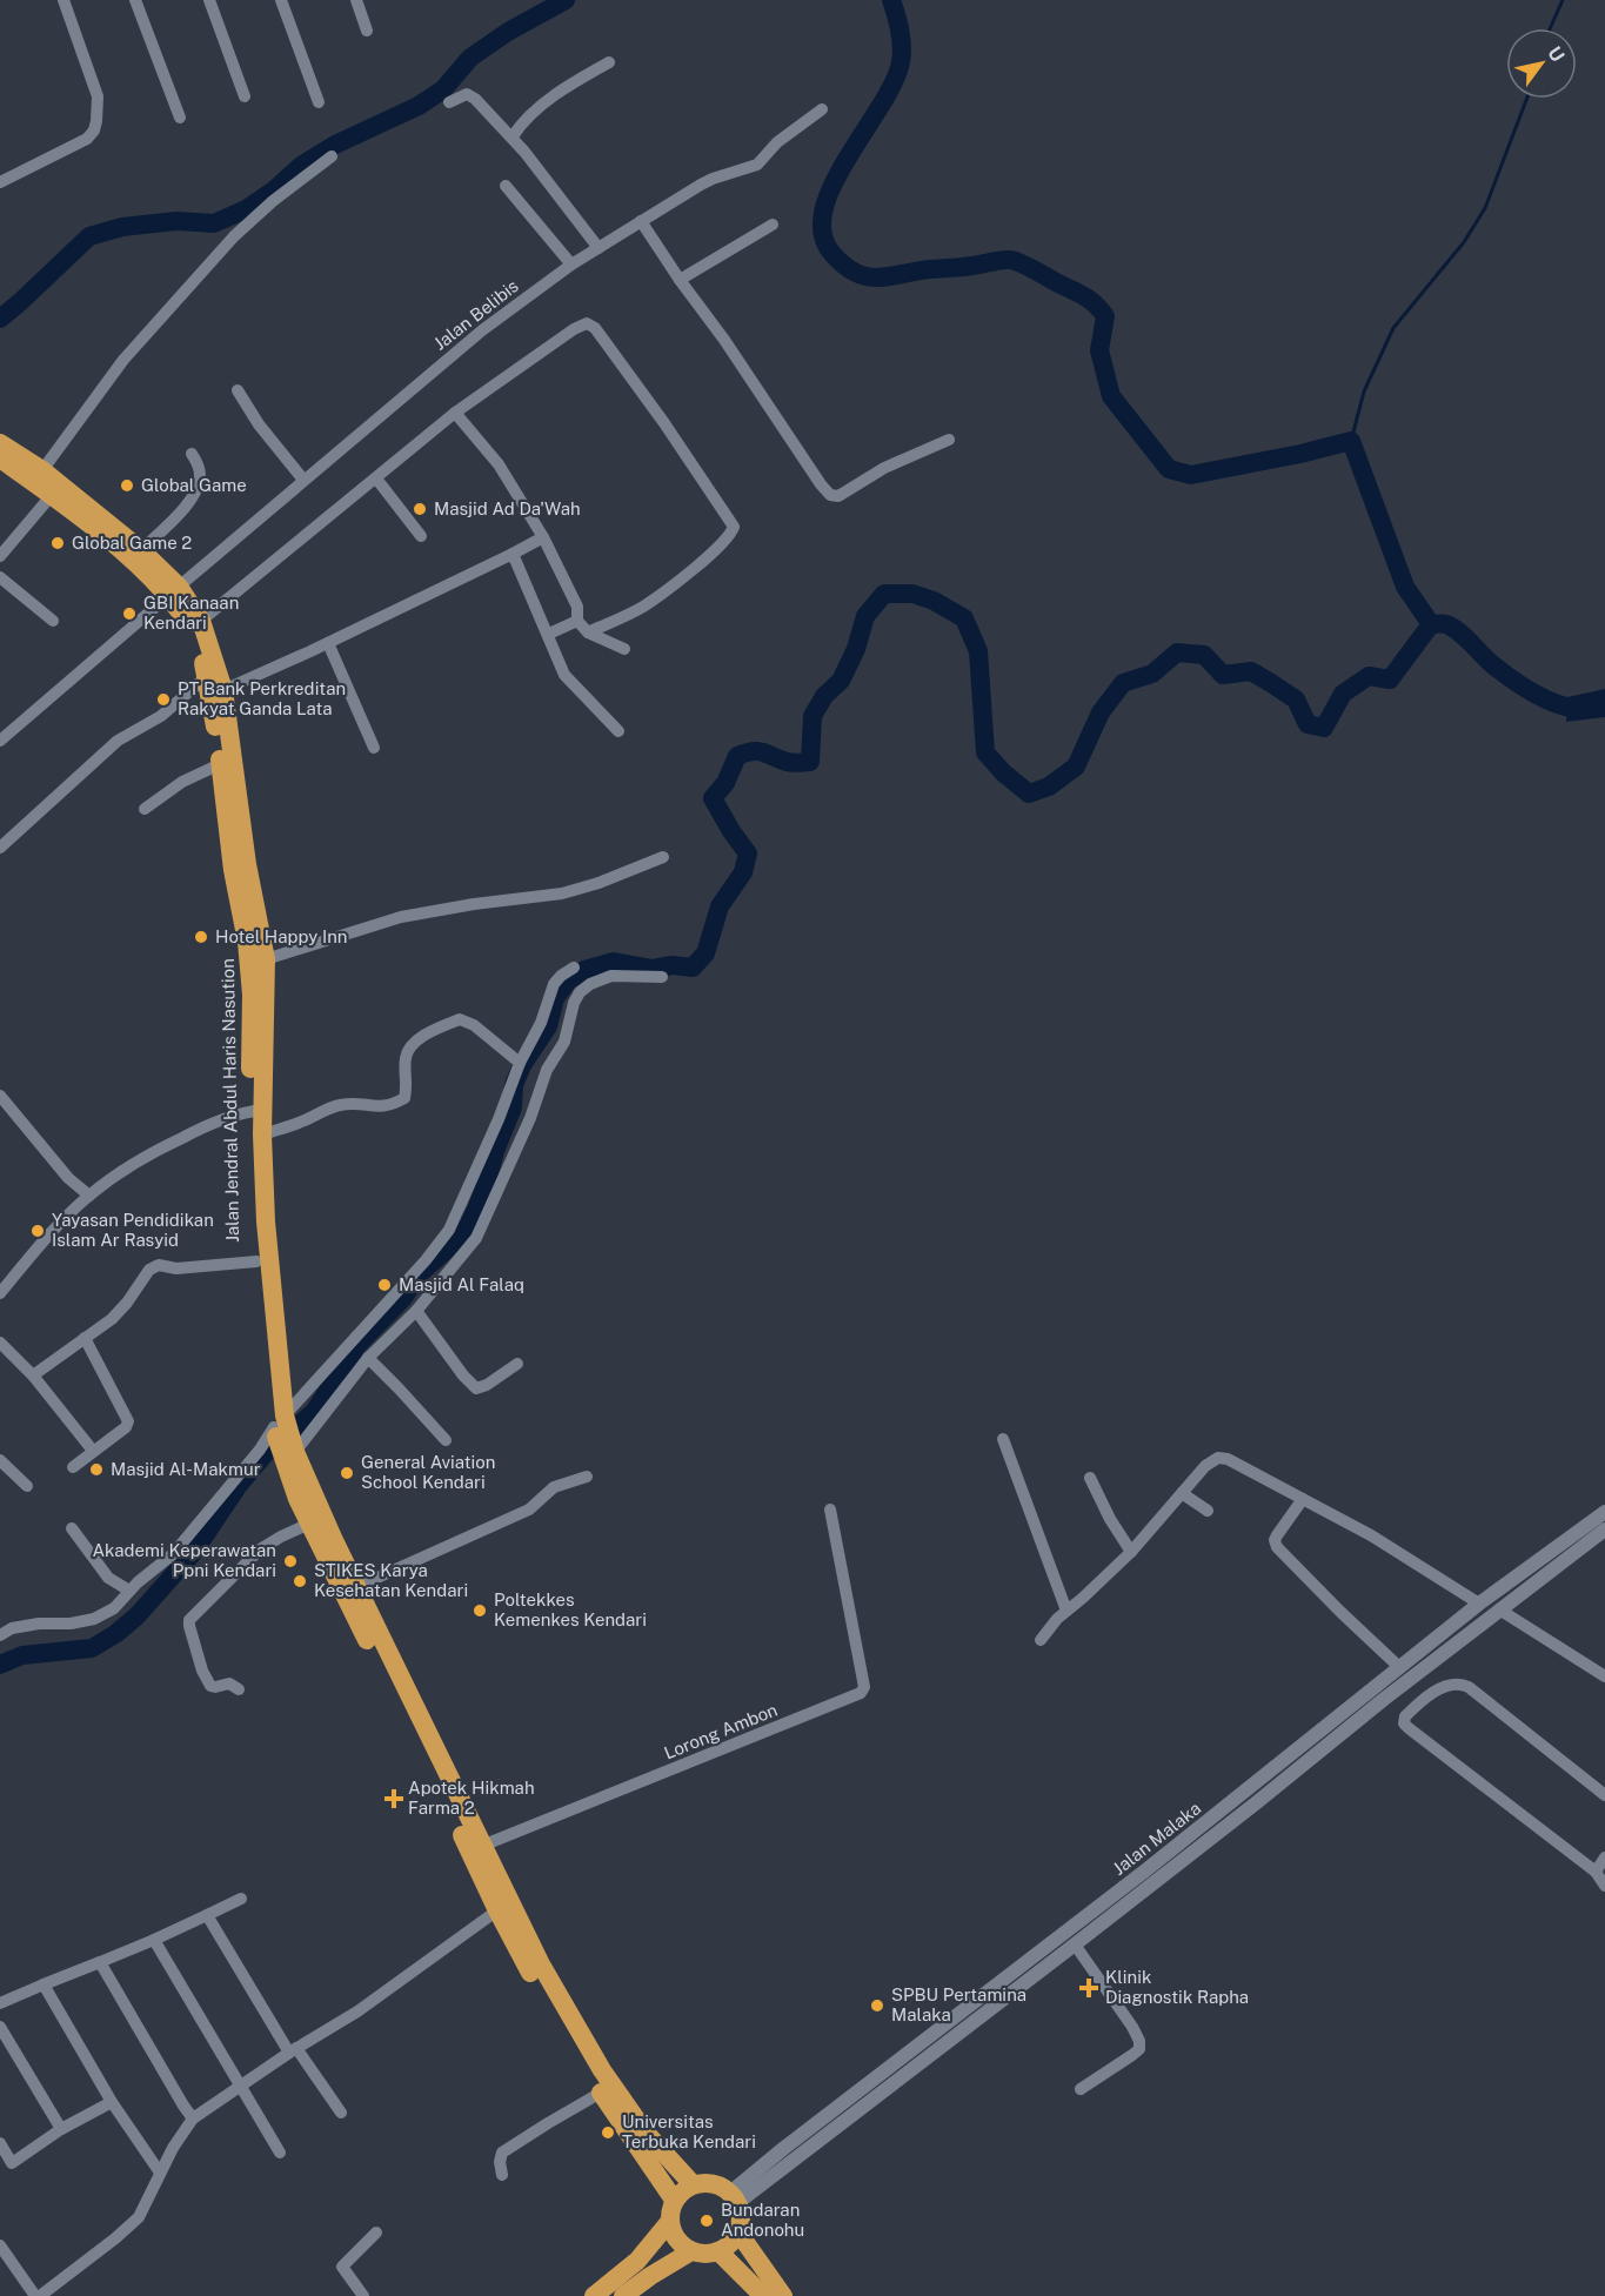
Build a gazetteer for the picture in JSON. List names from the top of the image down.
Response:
{
  "streets": {
    "highway": ["Jalan Jendral Abdul Haris Nasution"],
    "street": ["Jalan Belibis", "Lorong Ambon", "Jalan Malaka"]
  },
  "crossings": [
    ["Jalan Belibis", "Jalan Jendral Abdul Haris Nasution"],
    ["Jalan Jendral Abdul Haris Nasution", "Lorong Ambon"],
    ["Jalan Jendral Abdul Haris Nasution", "Jalan Malaka"]
  ],
  "places": {
    "other": [
      "Global Game",
      "Masjid Ad Da'Wah",
      "Global Game 2",
      "GBI Kanaan Kendari",
      "PT Bank Perkreditan Rakyat Ganda Lata",
      "Hotel Happy Inn",
      "Yayasan Pendidikan Islam Ar Rasyid",
      "Masjid Al Falaq",
      "Masjid Al-Makmur",
      "General Aviation School Kendari",
      "Akademi Keperawatan Ppni Kendari",
      "STIKES Karya Kesehatan Kendari",
      "Poltekkes Kemenkes Kendari",
      "SPBU Pertamina Malaka",
      "Universitas Terbuka Kendari",
      "Bundaran Andonohu"
    ],
    "health": ["Apotek Hikmah Farma 2", "Klinik Diagnostik Rapha"]
  },
  "north": "top right"
}
